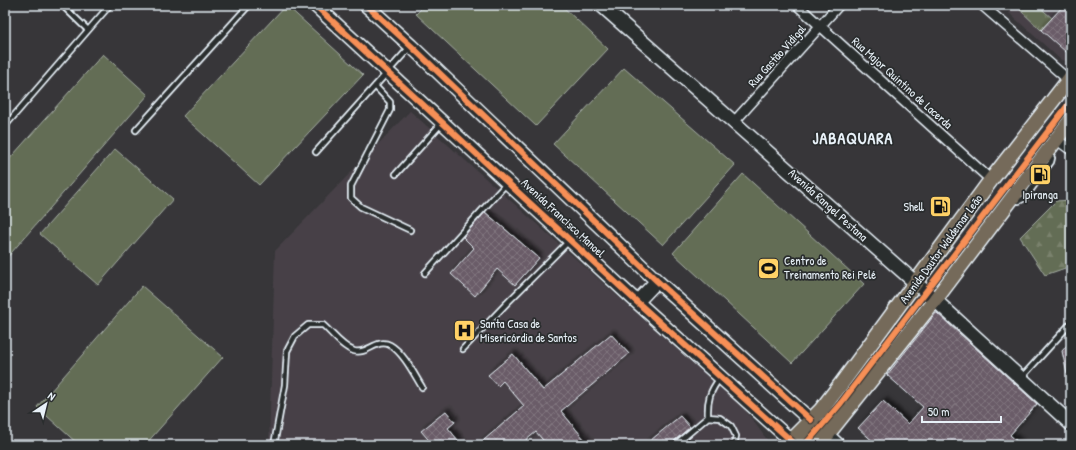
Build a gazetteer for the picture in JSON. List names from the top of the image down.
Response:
{
  "streets": {
    "main road": ["Avenida Doutor Waldemar Leão"],
    "street": [
      "Rua Gastão Vidigal",
      "Rua Major Quintino de Lacerda",
      "Avenida Rangel Pestana",
      "Avenida Francisco Manoel"
    ]
  },
  "crossings": [
    ["Rua Gastão Vidigal", "Rua Major Quintino de Lacerda"],
    ["Rua Gastão Vidigal", "Avenida Rangel Pestana"],
    ["Rua Major Quintino de Lacerda", "Avenida Doutor Waldemar Leão"],
    ["Avenida Rangel Pestana", "Avenida Doutor Waldemar Leão"],
    ["Avenida Francisco Manoel", "Avenida Doutor Waldemar Leão"]
  ],
  "districts": ["JABAQUARA"],
  "places": {
    "fuel station": ["Ipiranga", "Shell"],
    "sports": ["Centro de Treinamento Rei Pelé"],
    "hospital": ["Santa Casa de Misericórdia de Santos"]
  },
  "scale_bar": "50 m",
  "north": "top right"
}
